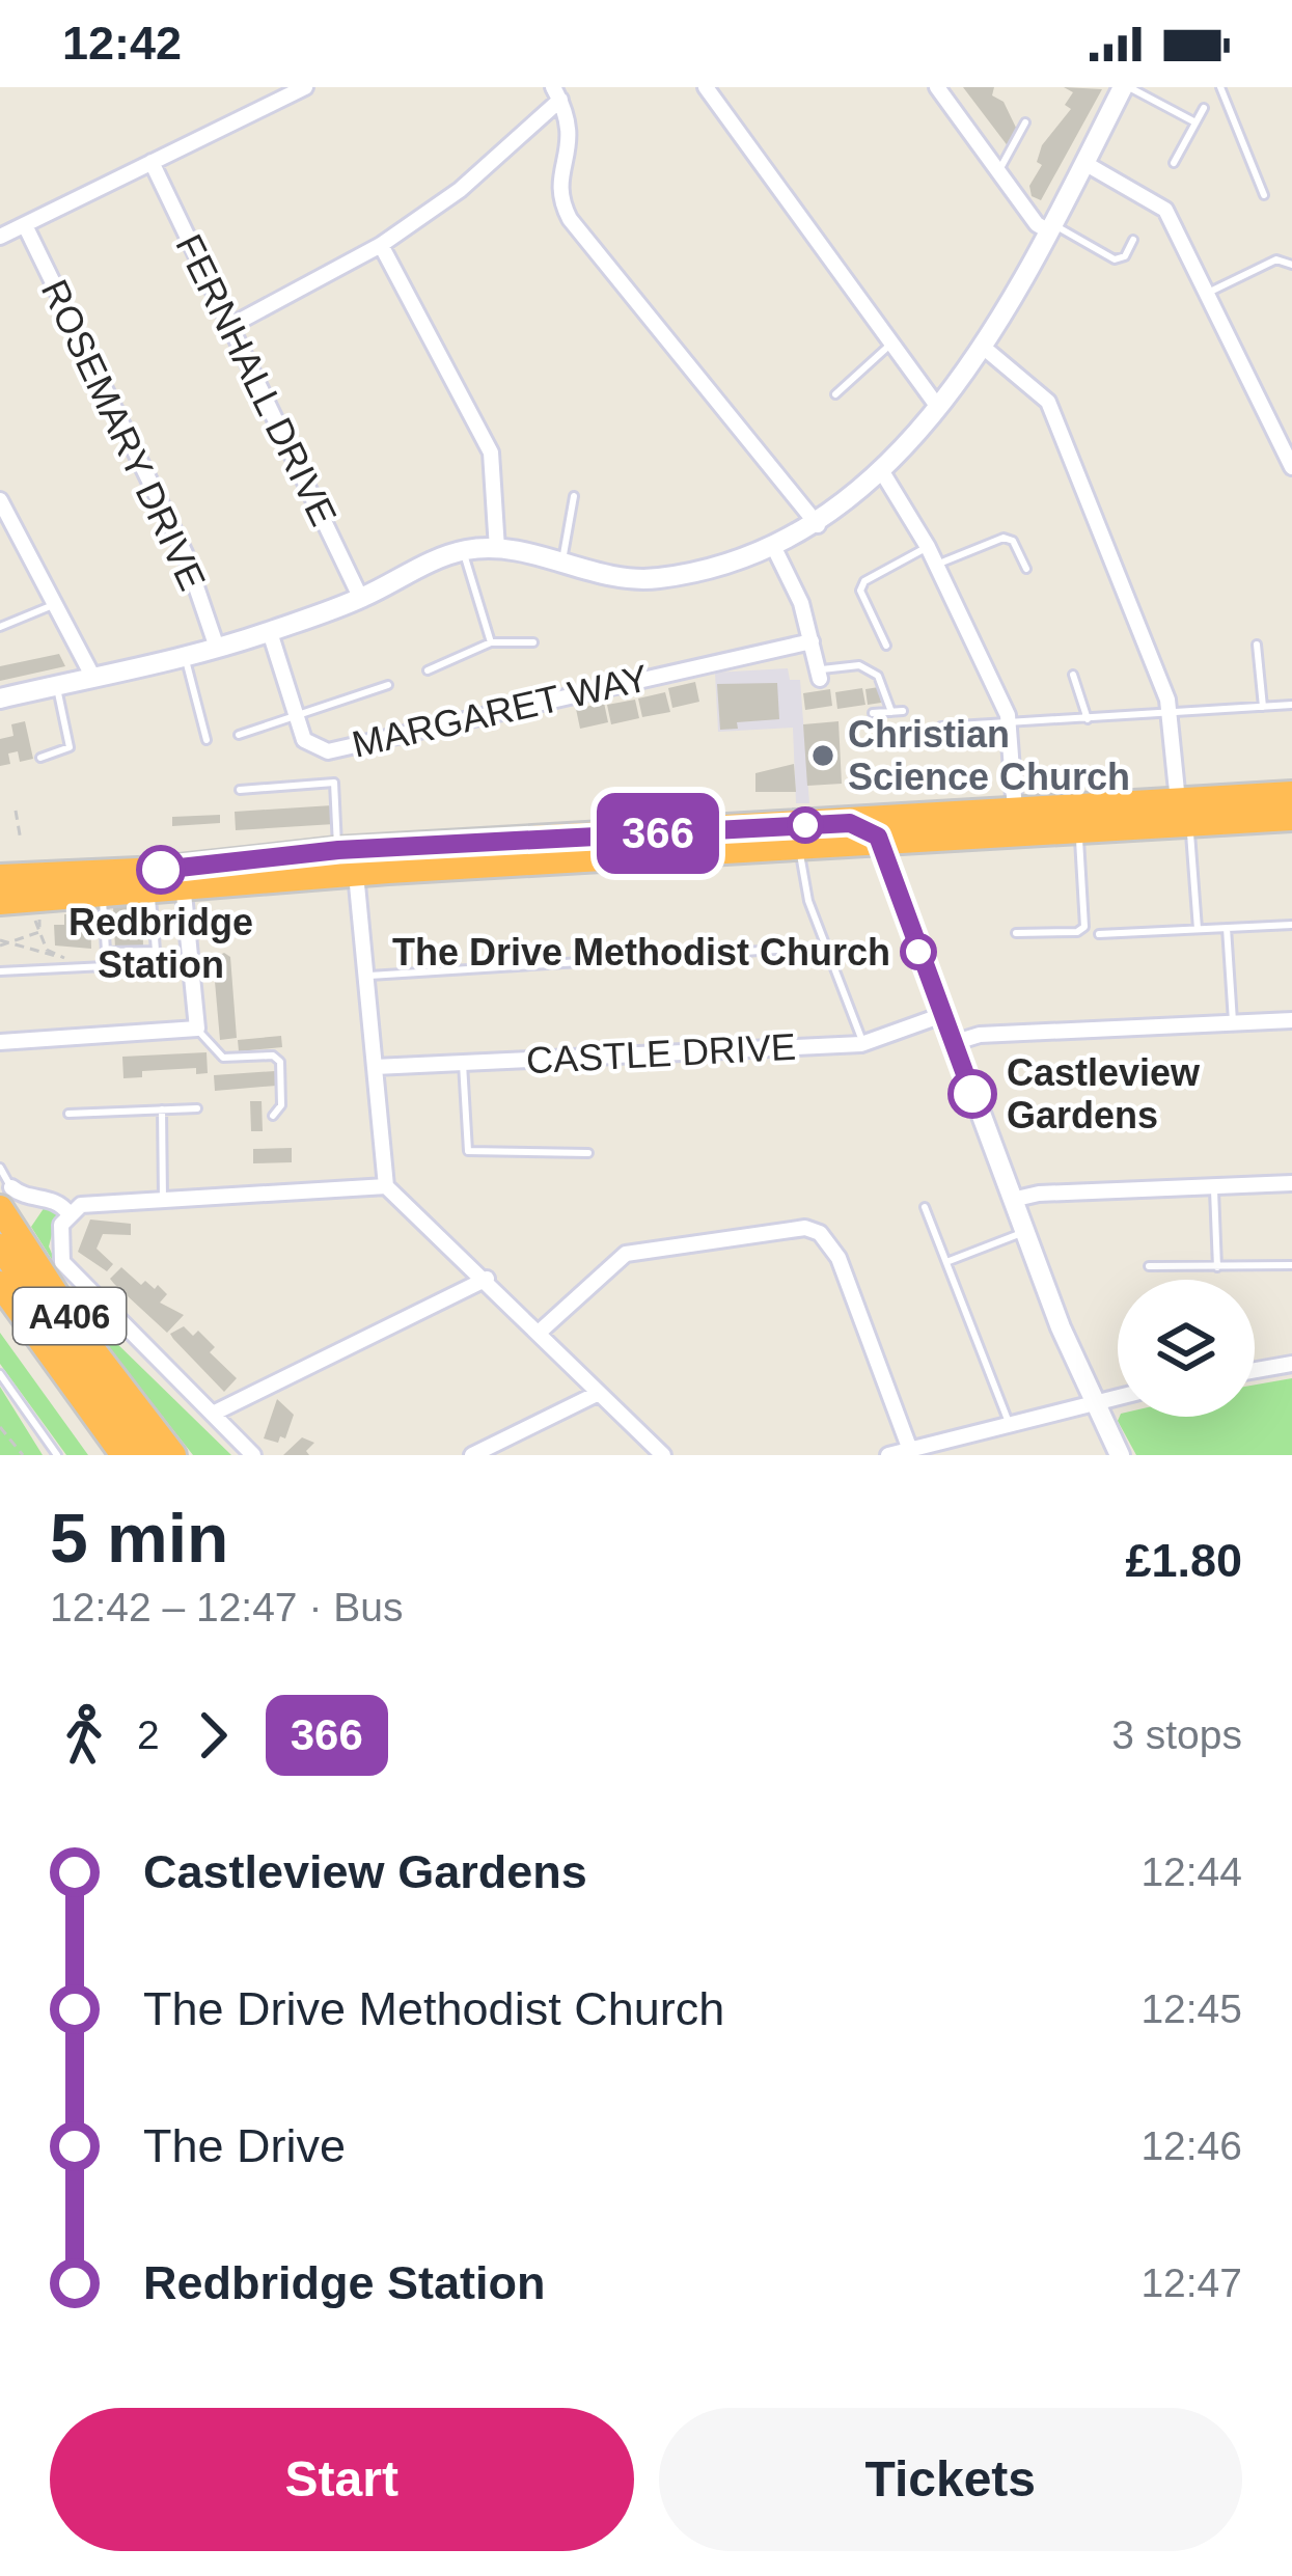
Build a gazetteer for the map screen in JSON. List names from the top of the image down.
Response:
{
  "streets": {
    "highway": ["A406"],
    "street": [
      "FERNHALL DRIVE",
      "ROSEMARY DRIVE",
      "MARGARET WAY",
      "CASTLE DRIVE"
    ]
  },
  "places": [
    "Christian Science Church",
    "Redbridge Station",
    "The Drive Methodist Church",
    "Castleview Gardens"
  ],
  "lines": ["bus line 366"],
  "page": {
    "status": "12:42",
    "on_map": "366",
    "heading": ["5 min", "12:42 – 12:47 · Bus", "£1.80"],
    "legs": ["2", "366", "3 stops"],
    "list": [
      {
        "name": "Castleview Gardens",
        "value": "12:44"
      },
      {
        "name": "The Drive Methodist Church",
        "value": "12:45"
      },
      {
        "name": "The Drive",
        "value": "12:46"
      },
      {
        "name": "Redbridge Station",
        "value": "12:47"
      }
    ],
    "buttons": ["Start", "Tickets"]
  }
}
